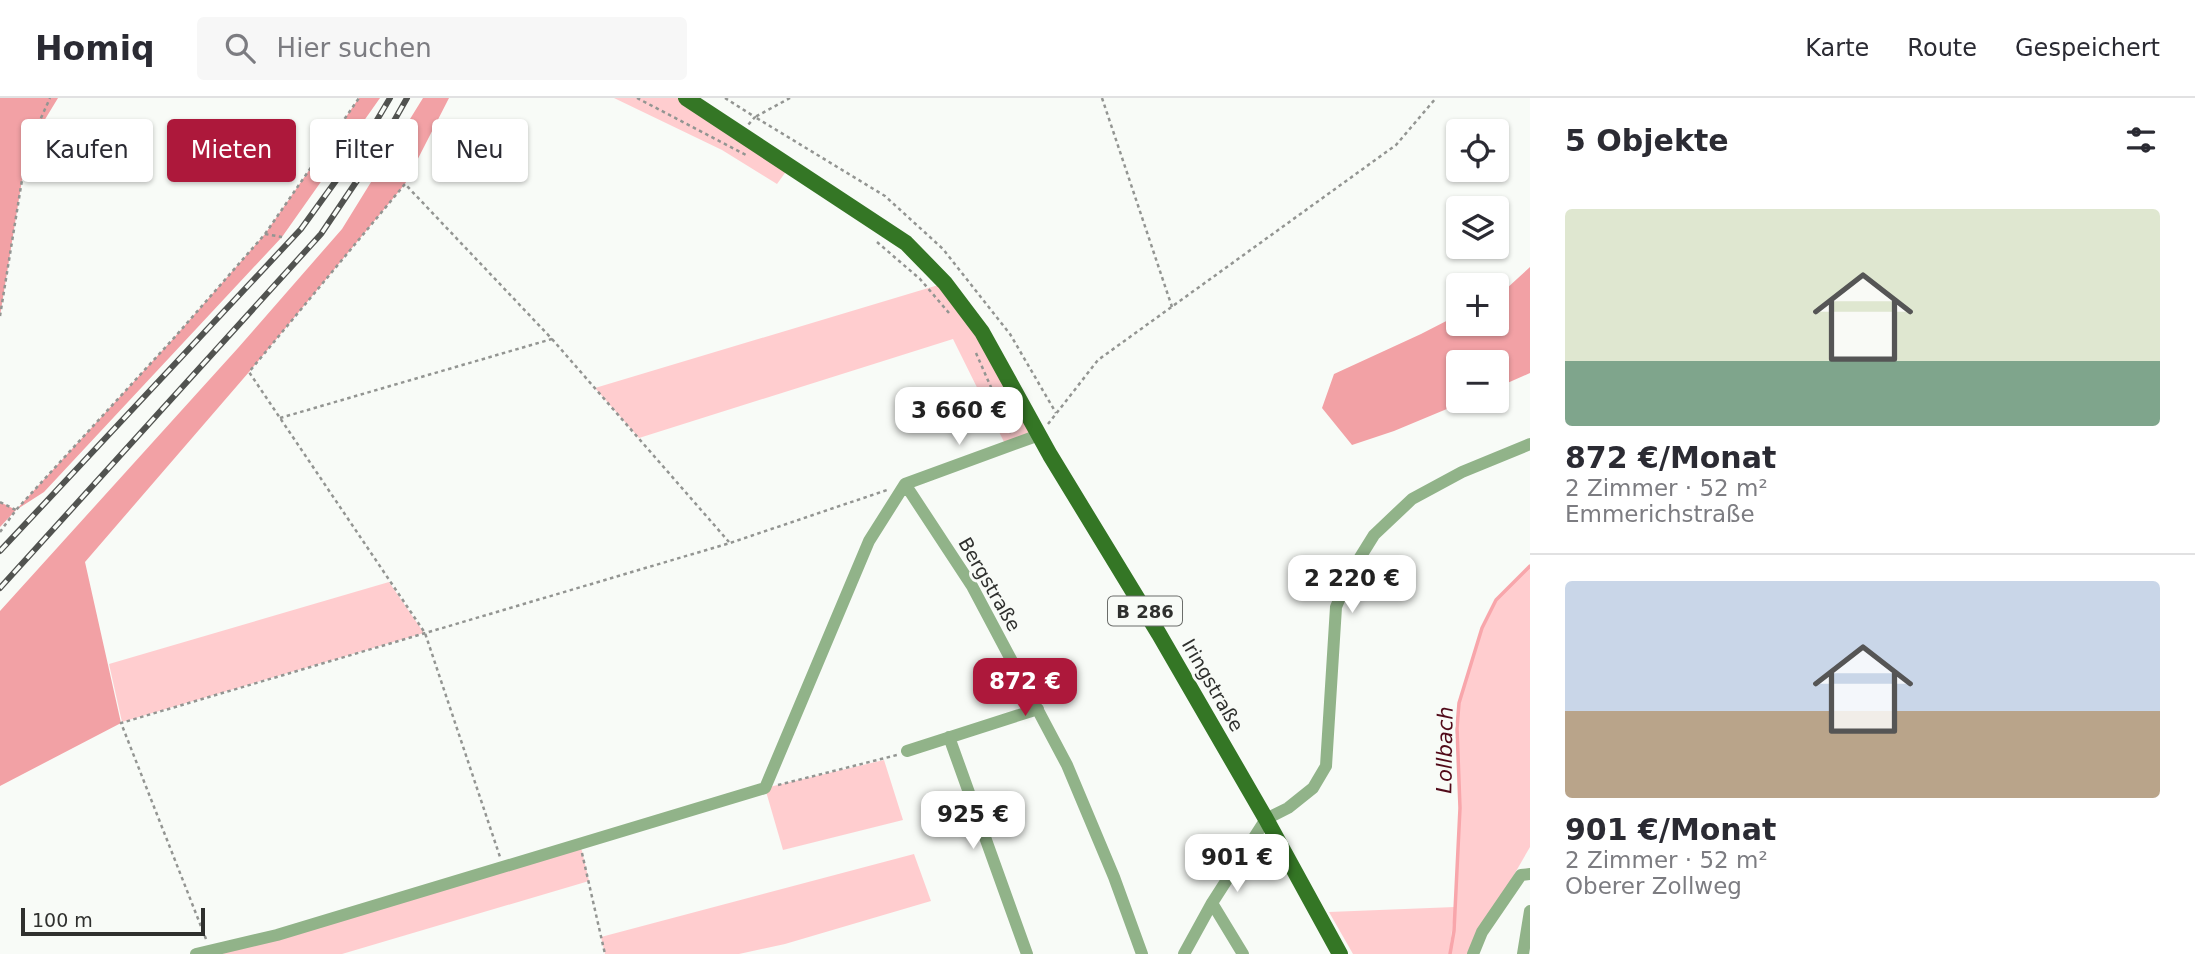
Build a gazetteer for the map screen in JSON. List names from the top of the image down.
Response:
{
  "streets": {
    "main road": ["B 286", "Iringstraße"],
    "street": ["Bergstraße"]
  },
  "crossings": [
    ["B 286", "Iringstraße"]
  ],
  "water": ["Lollbach"],
  "scale_bar": "100 m",
  "page": {
    "header": "Homiq",
    "search": "Hier suchen",
    "nav": ["Karte", "Route", "Gespeichert"],
    "heading": "5 Objekte",
    "map_buttons": ["+", "−"],
    "chip": [
      "Kaufen",
      "Mieten",
      "Filter",
      "Neu"
    ],
    "list": [
      {
        "name": "872 €/Monat",
        "note": "2 Zimmer · 52 m² · Emmerichstraße"
      },
      {
        "name": "901 €/Monat",
        "note": "2 Zimmer · 52 m² · Oberer Zollweg"
      }
    ],
    "price": [
      "3 660 €",
      "2 220 €",
      "872 €",
      "925 €",
      "901 €"
    ],
    "scale": "100 m"
  }
}
